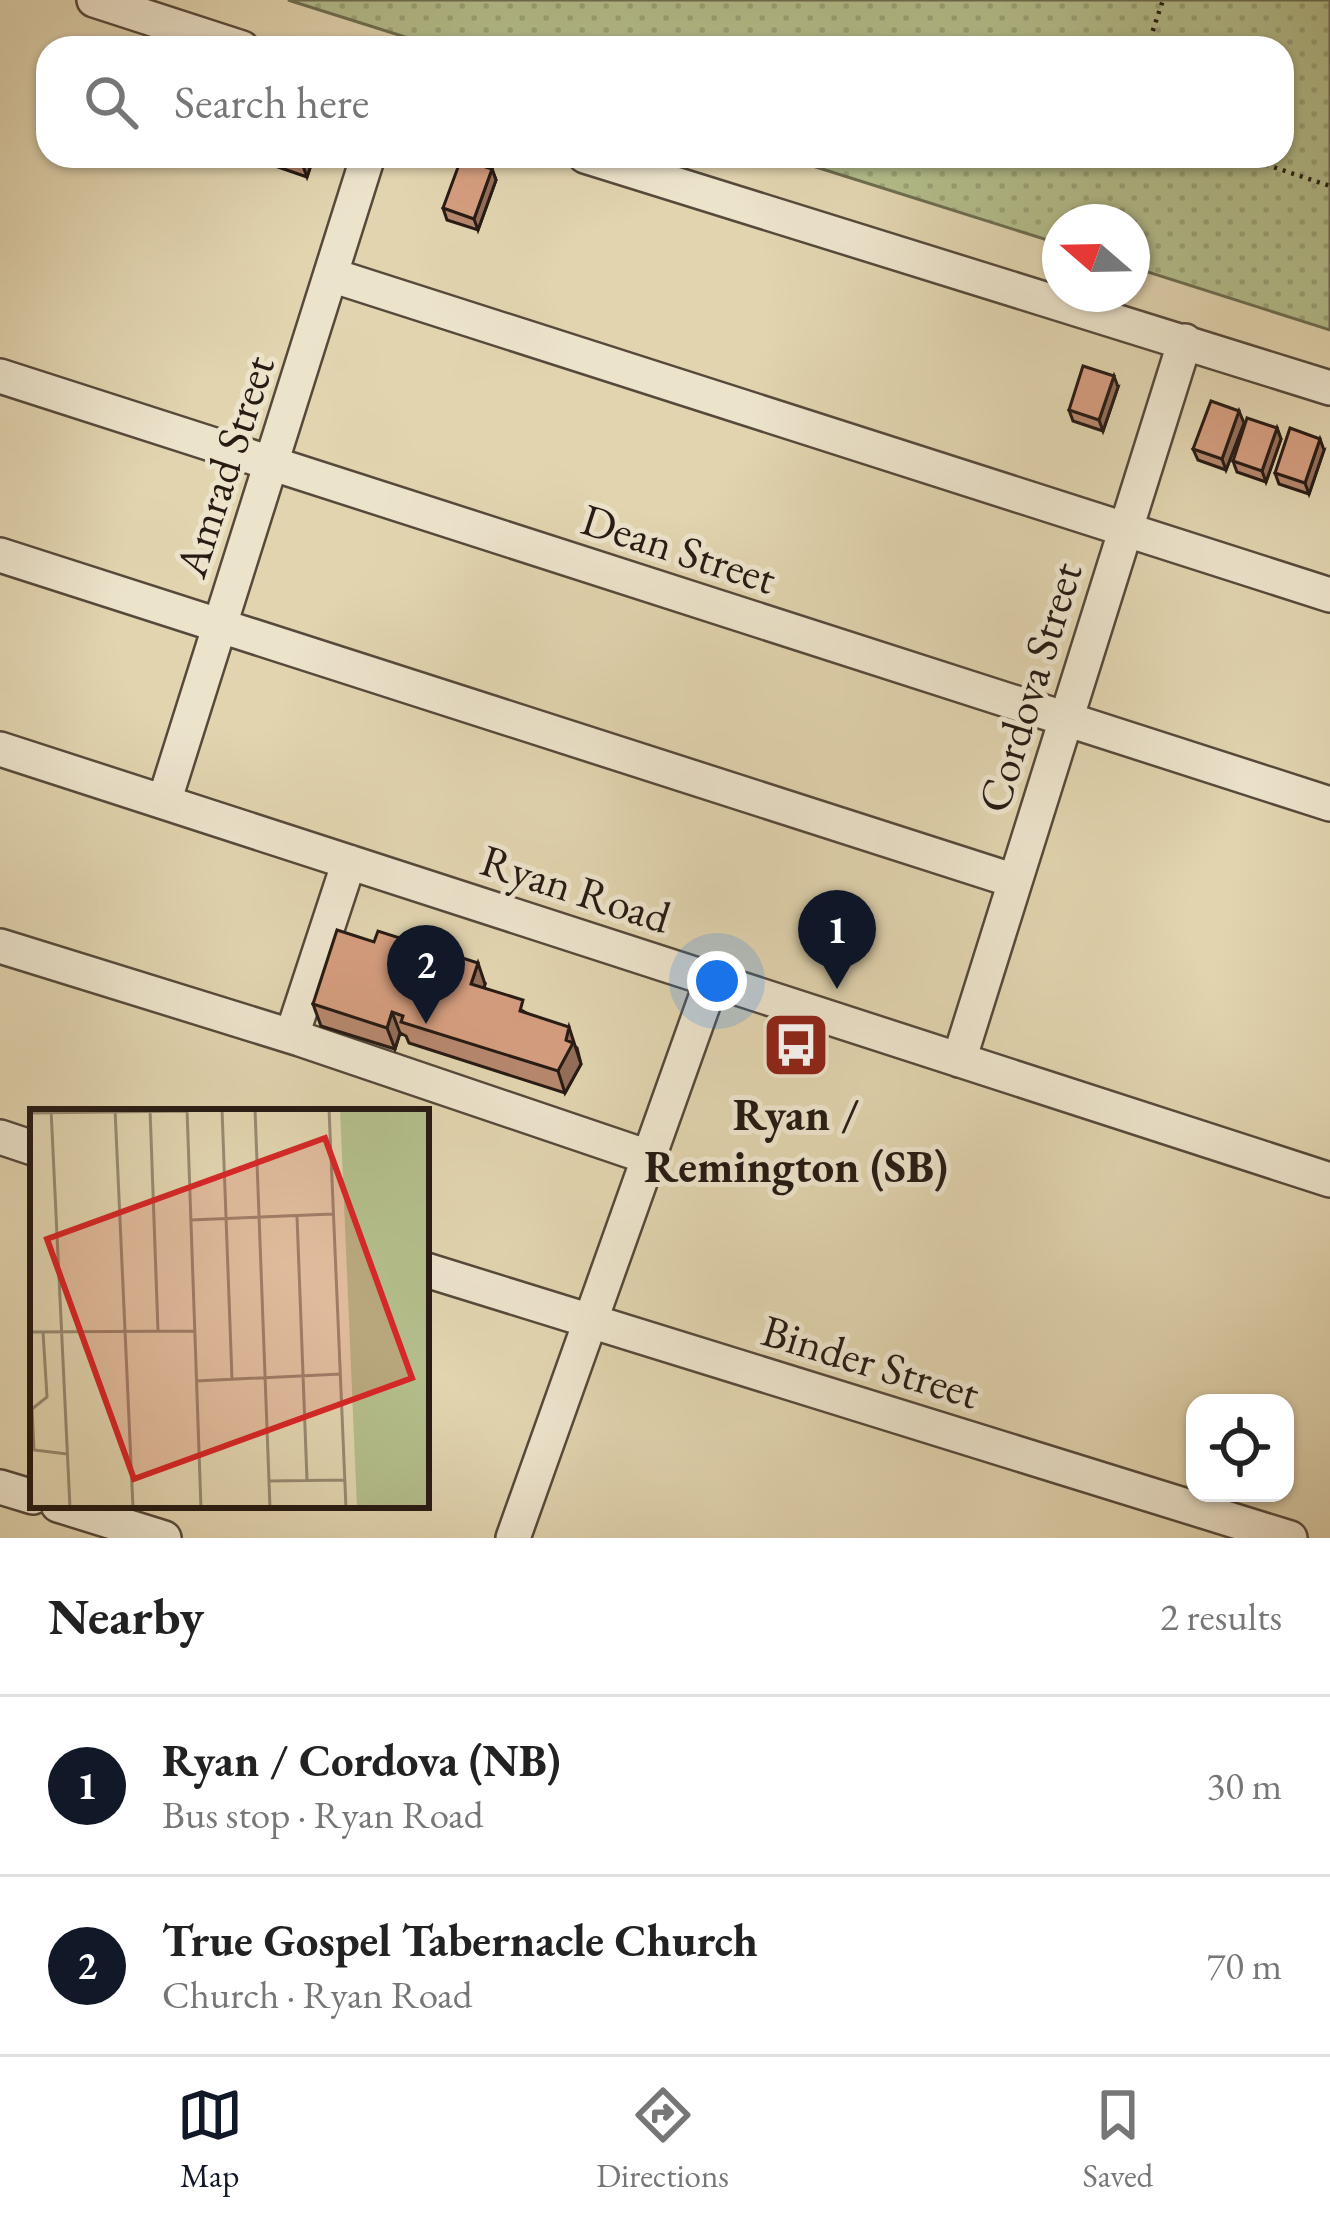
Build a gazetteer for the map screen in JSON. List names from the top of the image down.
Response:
{
  "streets": {
    "street": [
      "Amrad Street",
      "Dean Street",
      "Cordova Street",
      "Ryan Road",
      "Binder Street"
    ]
  },
  "crossings": [
    ["Amrad Street", "Dean Street"],
    ["Amrad Street", "Ryan Road"],
    ["Dean Street", "Cordova Street"],
    ["Cordova Street", "Ryan Road"]
  ],
  "places": {
    "bus stop": ["Ryan / Remington (SB)"]
  },
  "north": "left",
  "page": {
    "search": "Search here",
    "pins": ["1", "2"],
    "heading": ["Nearby", "2 results"],
    "list": [
      {
        "mark": "1",
        "name": "Ryan / Cordova (NB)",
        "note": "Bus stop · Ryan Road",
        "value": "30 m"
      },
      {
        "mark": "2",
        "name": "True Gospel Tabernacle Church",
        "note": "Church · Ryan Road",
        "value": "70 m"
      }
    ],
    "nav": ["Map", "Directions", "Saved"]
  }
}
